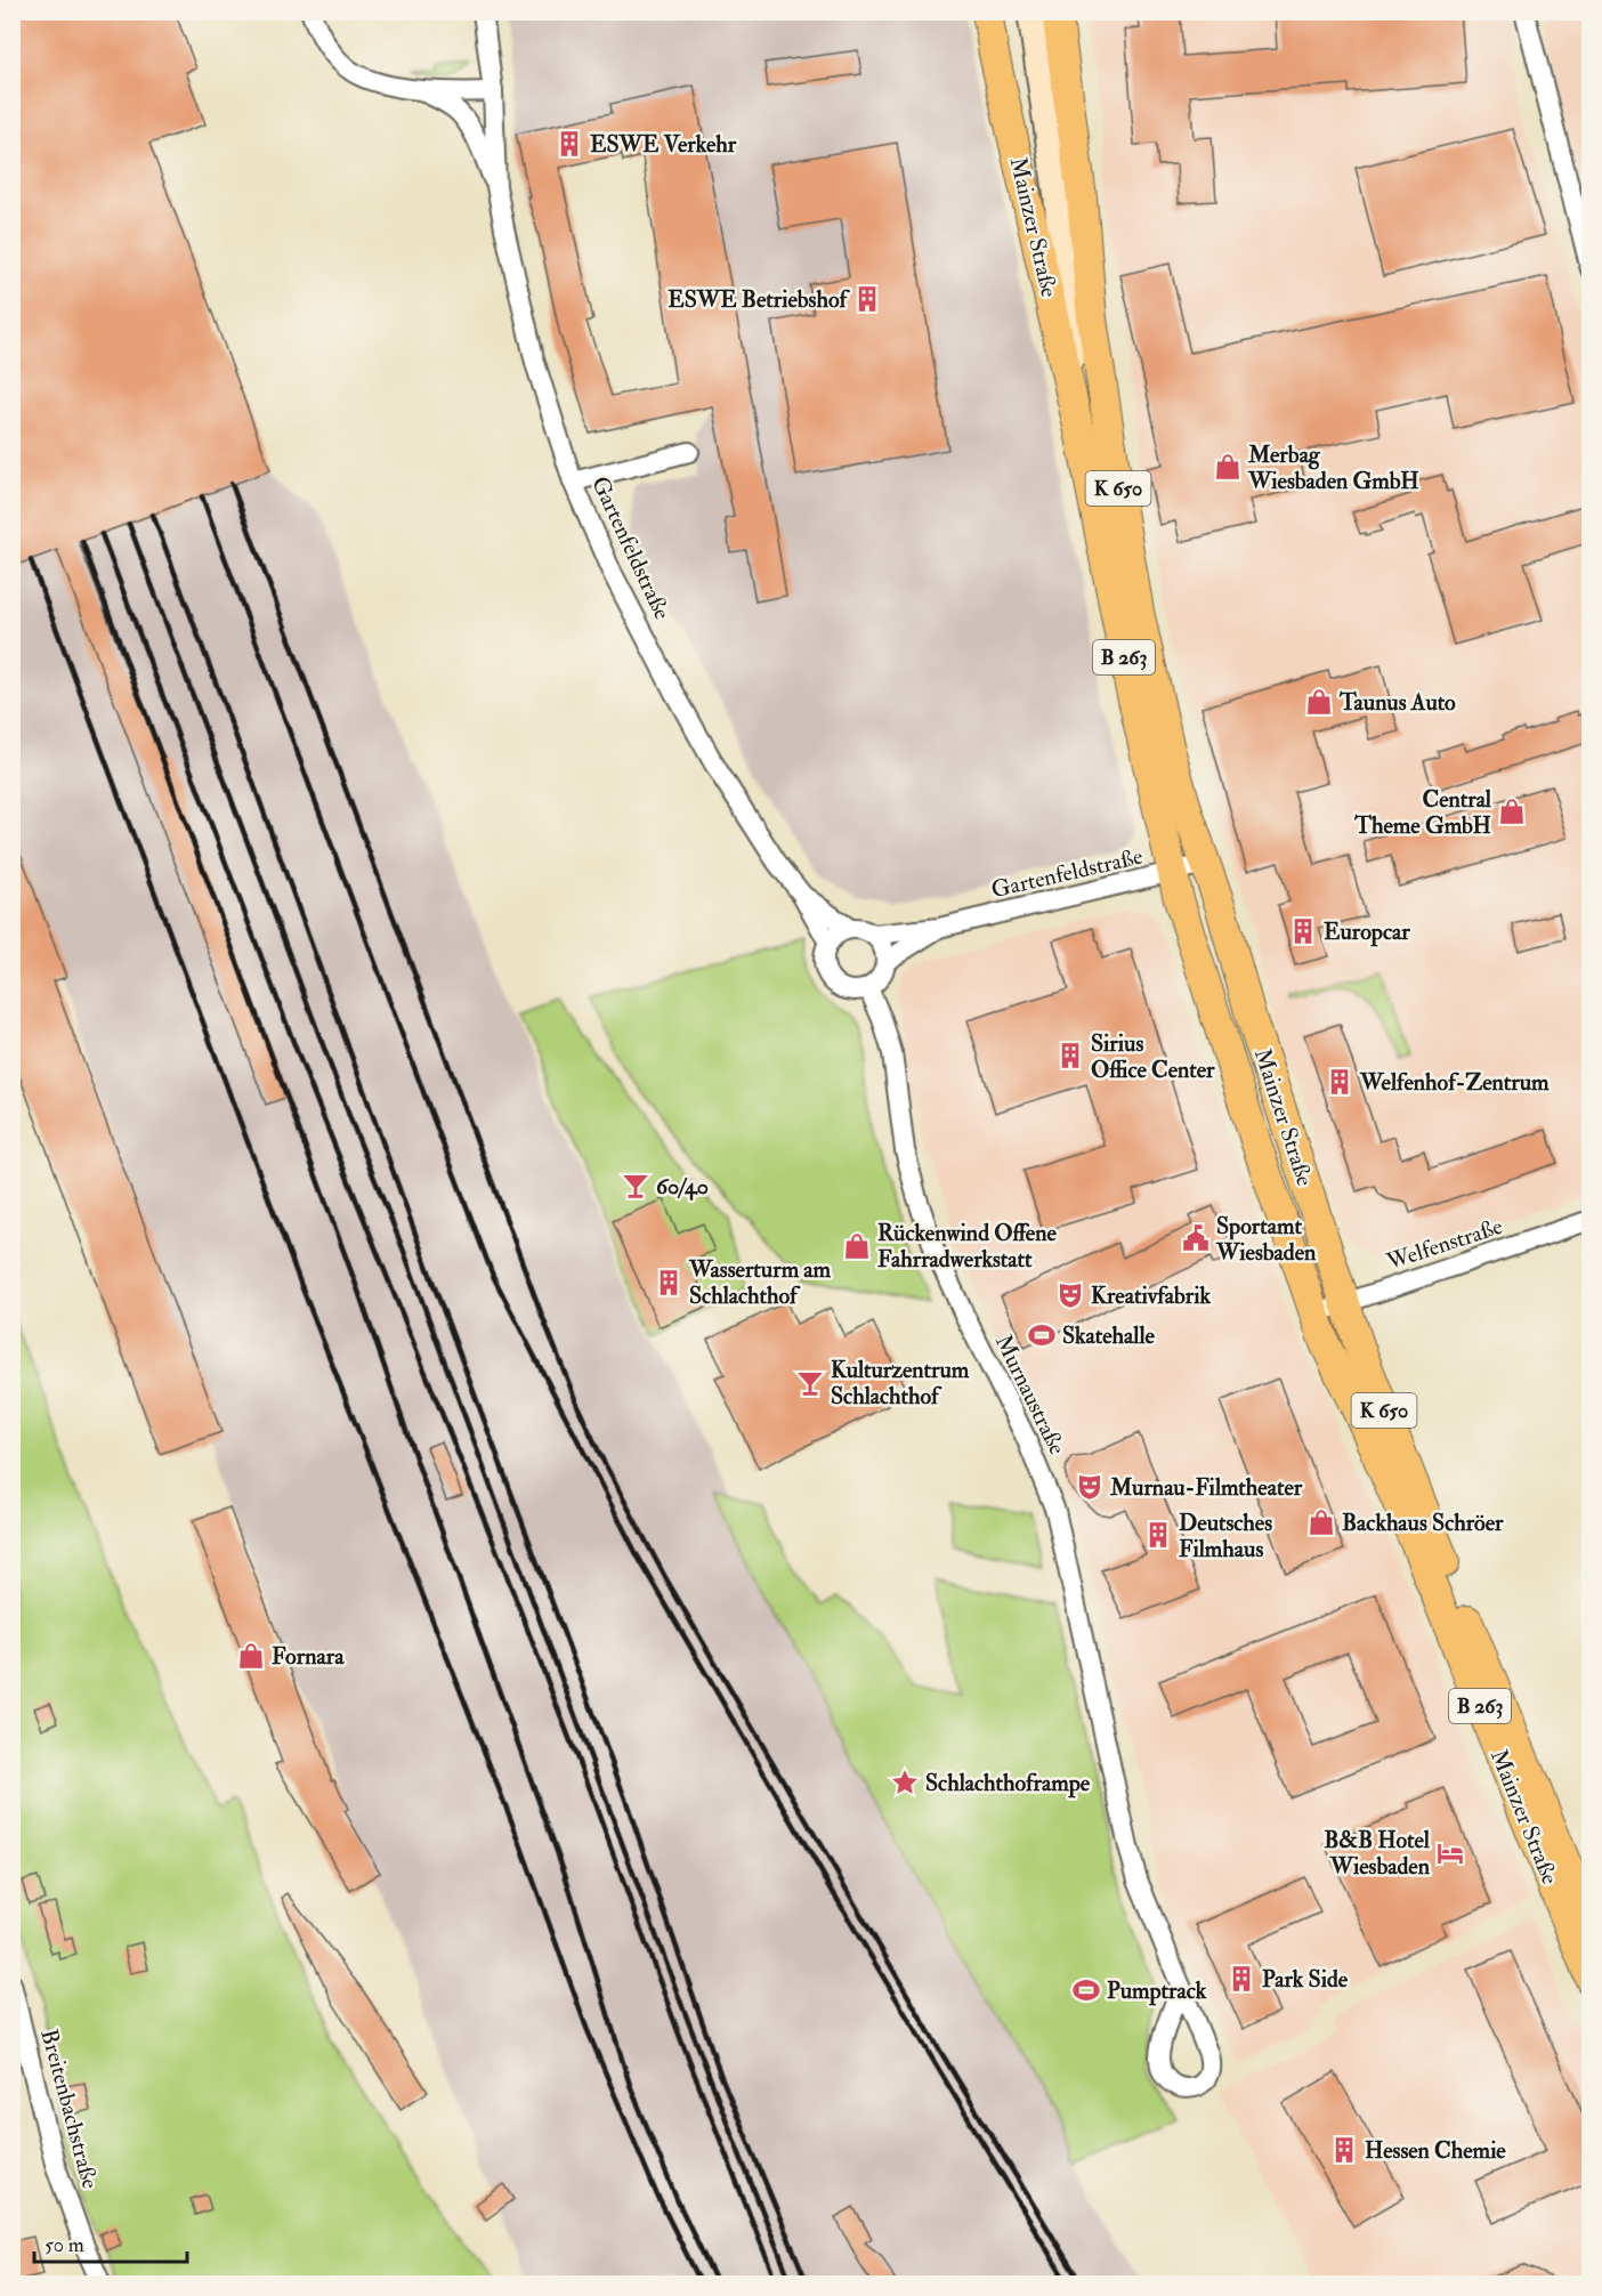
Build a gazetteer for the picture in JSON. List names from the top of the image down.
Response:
{
  "streets": {
    "main road": ["Mainzer Straße", "K 650", "B 263"],
    "street": [
      "Gartenfeldstraße",
      "Welfenstraße",
      "Murnaustraße",
      "Breitenbachstraße"
    ]
  },
  "crossings": [
    ["Mainzer Straße", "Gartenfeldstraße"],
    ["Mainzer Straße", "Welfenstraße"],
    ["Gartenfeldstraße", "Murnaustraße"]
  ],
  "places": {
    "building": [
      "ESWE Verkehr",
      "ESWE Betriebshof",
      "Europcar",
      "Sirius Office Center",
      "Welfenhof-Zentrum",
      "Wasserturm am Schlachthof",
      "Deutsches Filmhaus",
      "Park Side",
      "Hessen Chemie"
    ],
    "shop": [
      "Merbag Wiesbaden GmbH",
      "Taunus Auto",
      "Central Theme GmbH",
      "Rückenwind Offene Fahrradwerkstatt",
      "Backhaus Schröer",
      "Fornara"
    ],
    "bar": ["60/40", "Kulturzentrum Schlachthof"],
    "public building": ["Sportamt Wiesbaden"],
    "theatre": ["Kreativfabrik", "Murnau-Filmtheater"],
    "sports": ["Skatehalle", "Pumptrack"],
    "place": ["Schlachthoframpe"],
    "hotel": ["B&B Hotel Wiesbaden"]
  },
  "scale_bar": "50 m"
}
